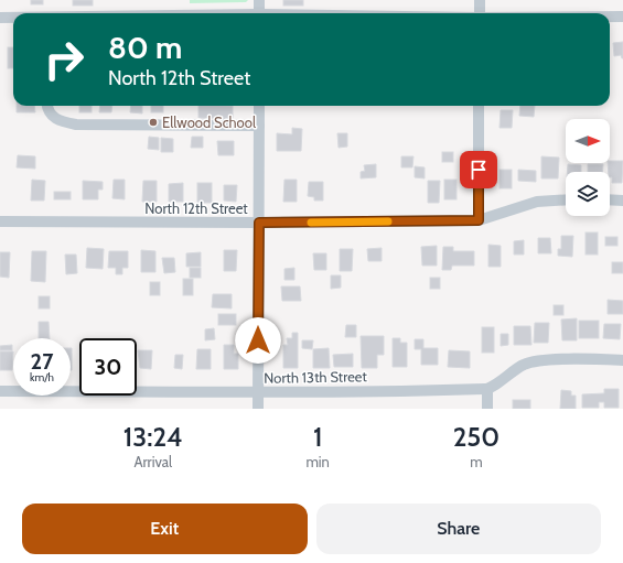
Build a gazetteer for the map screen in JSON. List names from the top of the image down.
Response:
{
  "streets": {
    "street": ["North 12th Street", "North 13th Street"]
  },
  "places": ["Ellwood School"],
  "north": "right",
  "page": {
    "turn": ["80 m", "North 12th Street"],
    "speed": "27 km/h",
    "limit": "30",
    "eta": [
      "13:24",
      "Arrival",
      "1",
      "min",
      "250",
      "m"
    ],
    "buttons": ["Exit", "Share"]
  }
}
